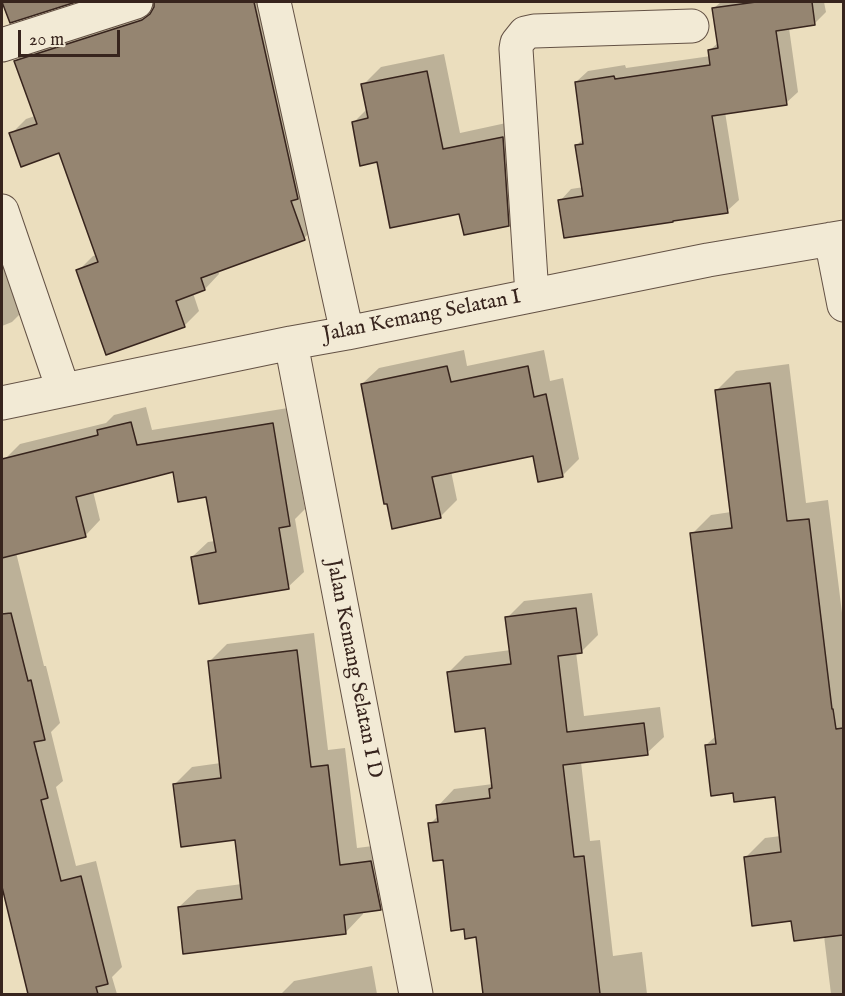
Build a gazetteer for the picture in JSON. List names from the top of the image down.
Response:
{
  "streets": {
    "street": ["Jalan Kemang Selatan I", "Jalan Kemang Selatan I D"]
  },
  "crossings": [
    ["Jalan Kemang Selatan I", "Jalan Kemang Selatan I D"]
  ],
  "scale_bar": "20 m"
}
